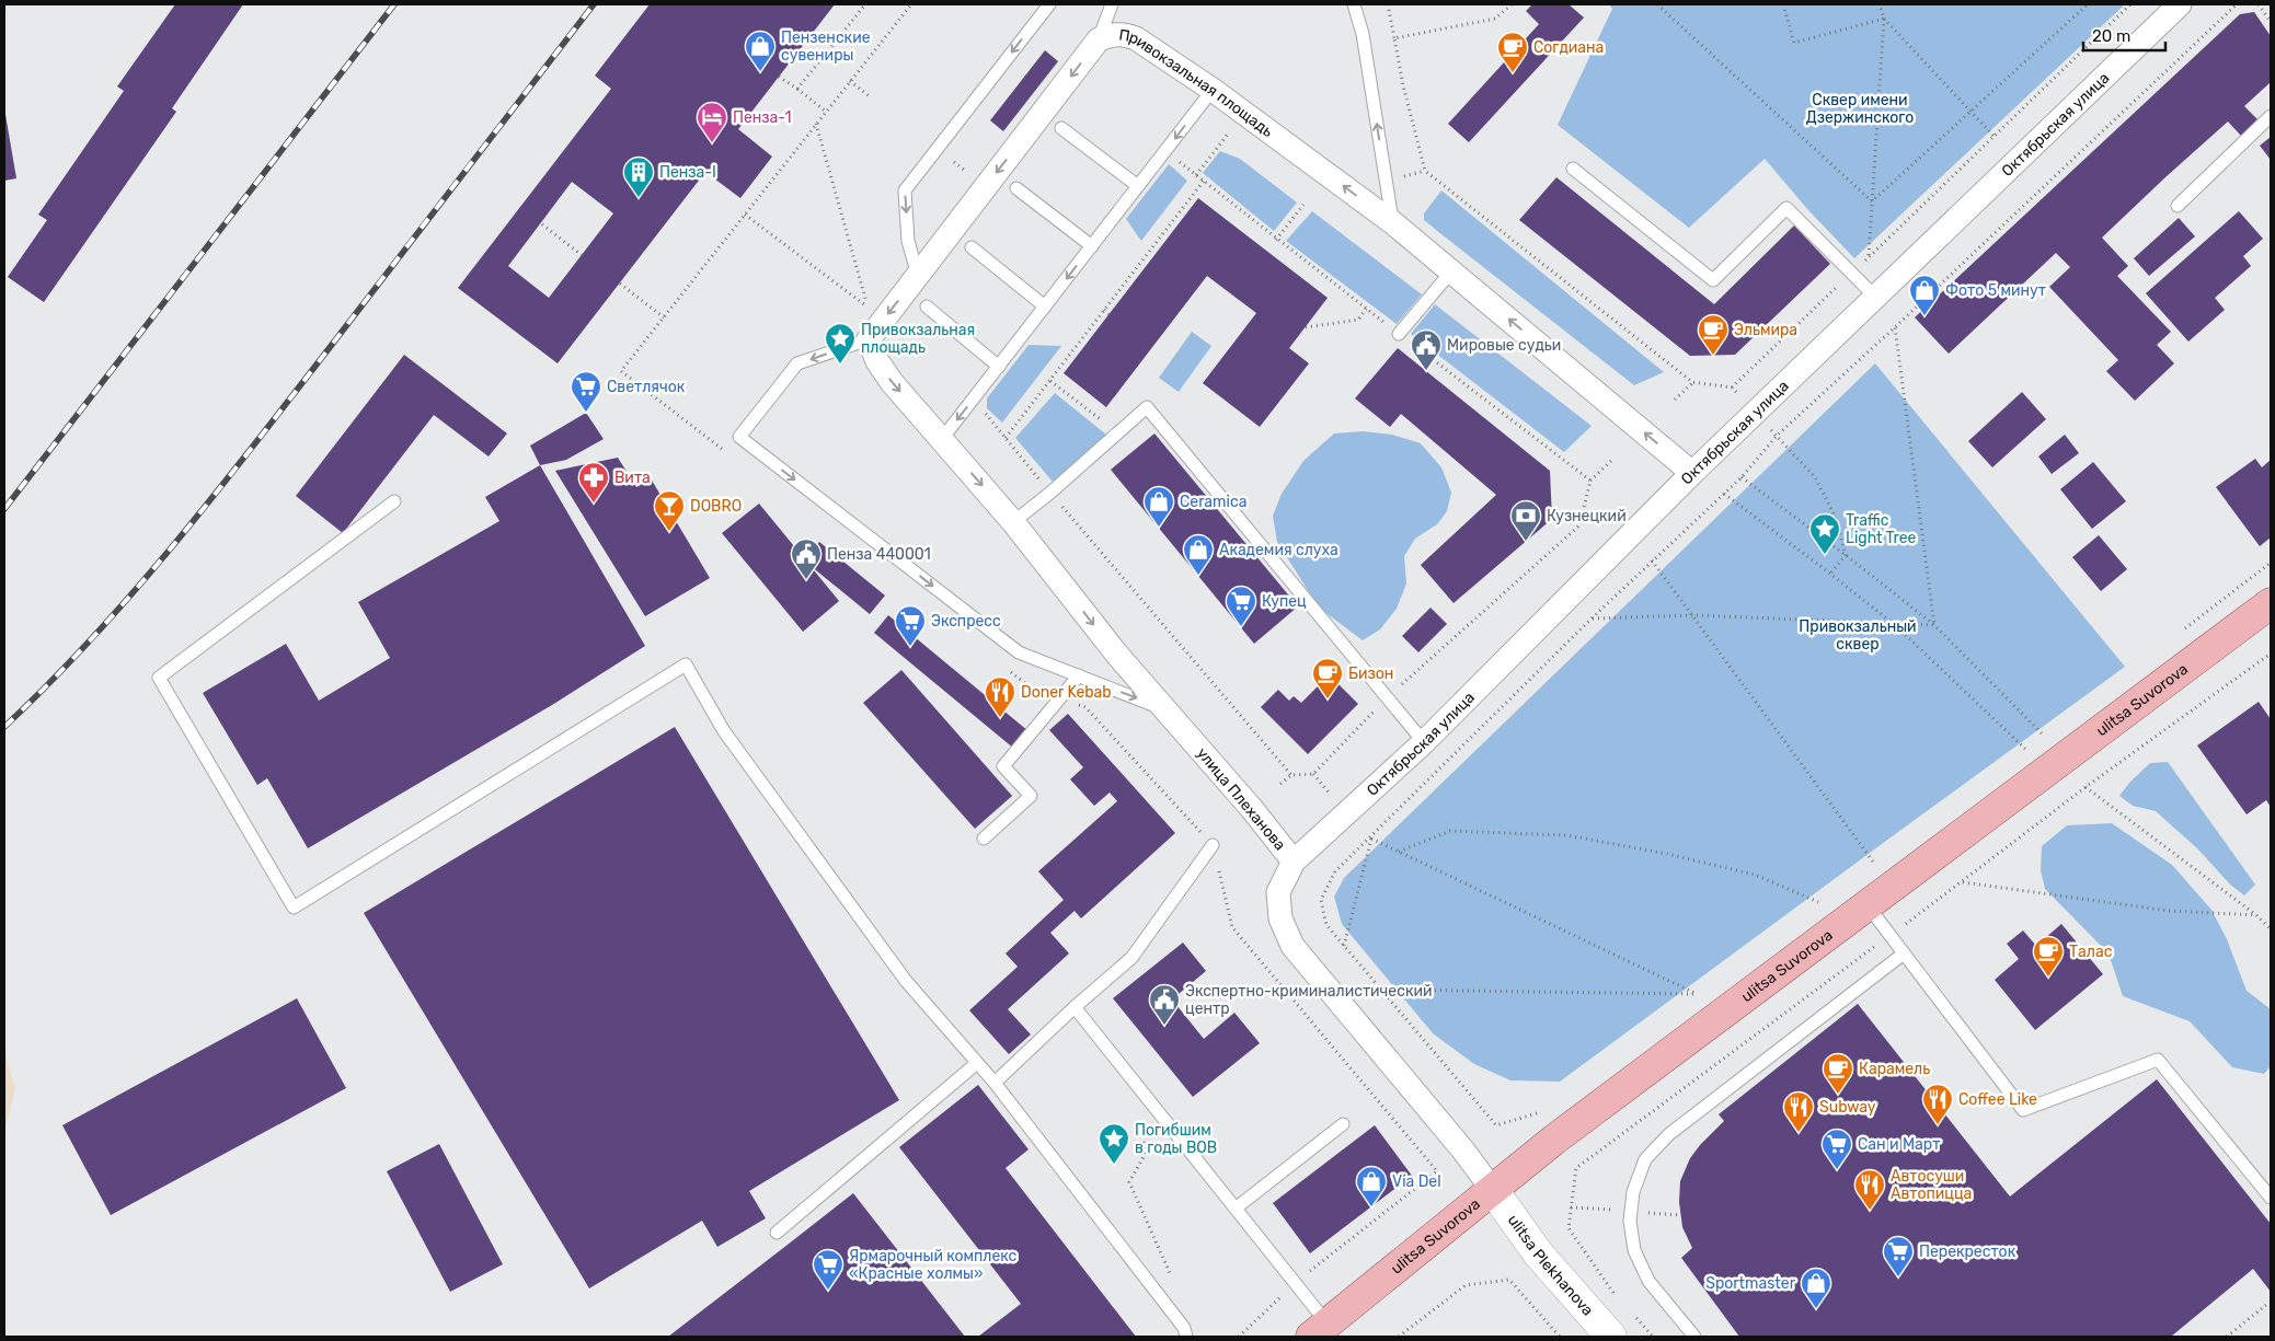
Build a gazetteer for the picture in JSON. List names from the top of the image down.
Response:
{
  "streets": {
    "main road": ["ulitsa Suvorova", "ulitsa Plekhanova"],
    "street": ["Привокзальная площадь", "Октябрьская улица", "улица Плеханова"]
  },
  "crossings": [
    ["Привокзальная площадь", "Октябрьская улица"],
    ["Октябрьская улица", "улица Плеханова"],
    ["ulitsa Suvorova", "улица Плеханова"],
    ["ulitsa Suvorova", "ulitsa Plekhanova"],
    ["улица Плеханова", "ulitsa Plekhanova"]
  ],
  "parks": ["Сквер имени Дзержинского", "Привокзальный сквер"],
  "places": {
    "shop": [
      "Пензенские сувениры",
      "Фото 5 минут",
      "Ceramica",
      "Академия слуха",
      "Via Del",
      "Sportmaster"
    ],
    "cafe": [
      "Согдиана",
      "Эльмира",
      "Бизон",
      "Талас",
      "Карамель"
    ],
    "hotel": ["Пенза-1"],
    "building": ["Пенза-I"],
    "place": ["Привокзальная площадь", "Traffic Light Tree", "Погибшим в годы ВОВ"],
    "public building": ["Мировые судьи", "Пенза 440001", "Экспертно-криминалистический центр"],
    "supermarket": [
      "Светлячок",
      "Купец",
      "Экспресс",
      "Сан и Март",
      "Перекресток",
      "Ярмарочный комплекс «Красные холмы»"
    ],
    "pharmacy": ["Вита"],
    "bar": ["DOBRO"],
    "bank": ["Кузнецкий"],
    "restaurant": [
      "Doner Kebab",
      "Coffee Like",
      "Subway",
      "Автосуши Автопицца"
    ]
  },
  "scale_bar": "20 m"
}
